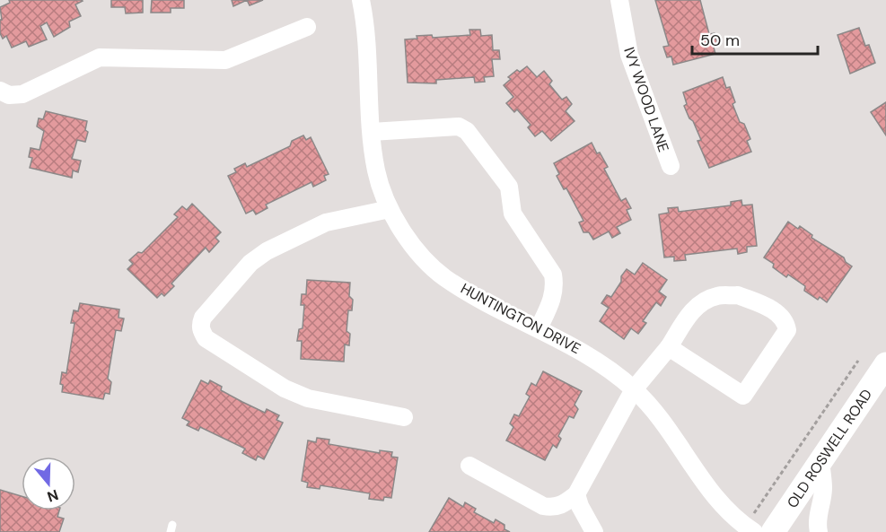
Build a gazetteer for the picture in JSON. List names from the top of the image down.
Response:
{
  "streets": {
    "street": ["IVY WOOD LANE", "HUNTINGTON DRIVE", "OLD ROSWELL ROAD"]
  },
  "scale_bar": "50 m",
  "north": "bottom"
}
